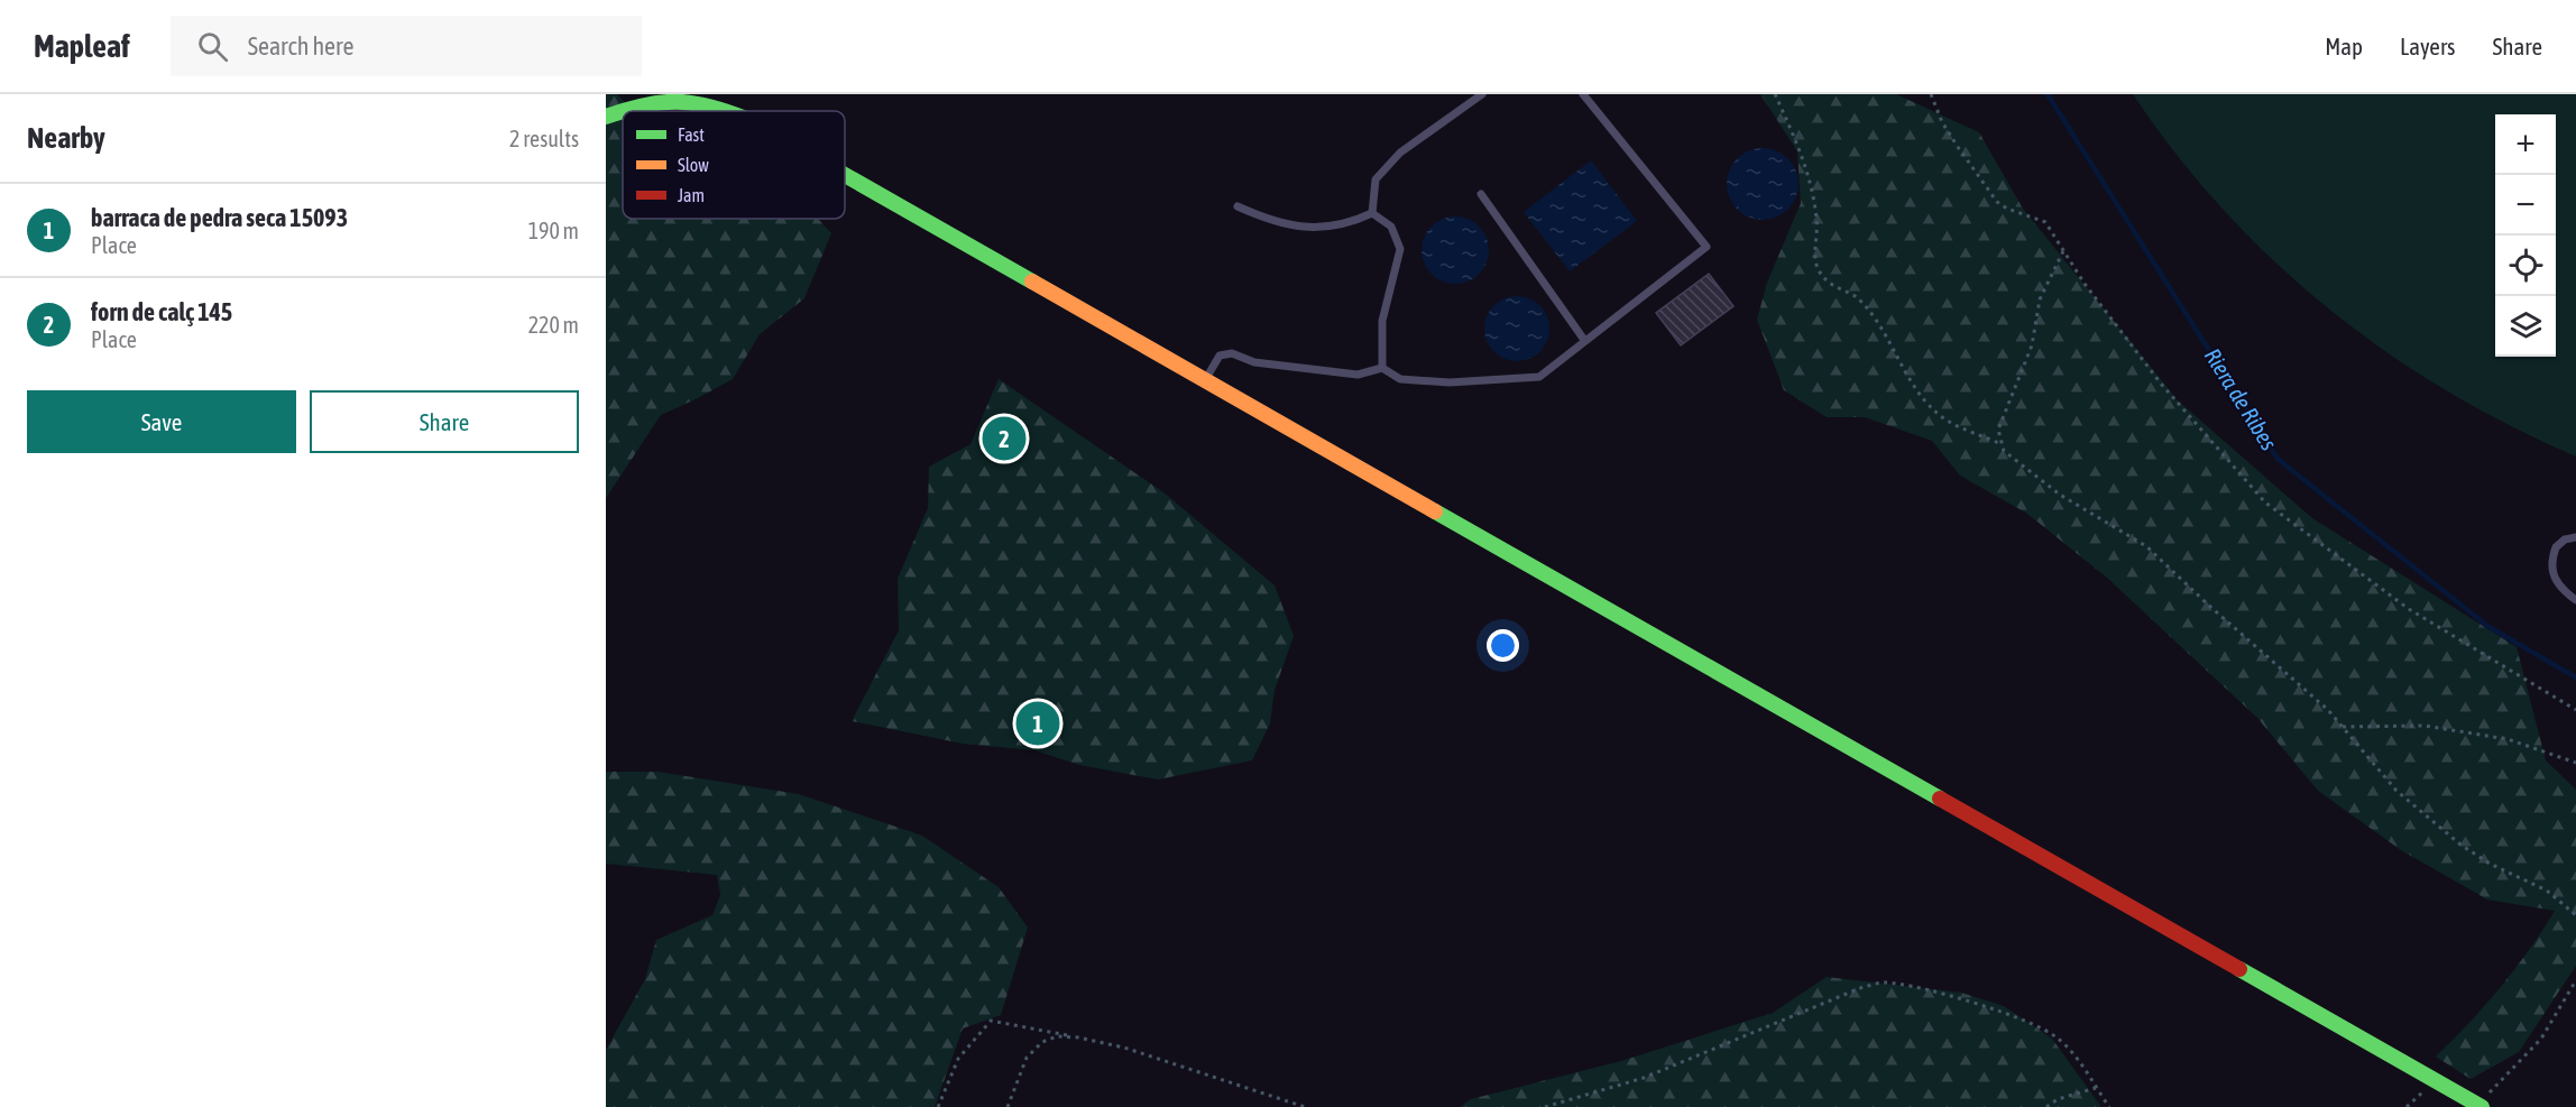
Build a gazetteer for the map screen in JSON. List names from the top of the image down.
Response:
{
  "water": ["Riera de Ribes"],
  "legend": ["Fast", "Slow", "Jam"],
  "page": {
    "header": "Mapleaf",
    "search": "Search here",
    "nav": ["Map", "Layers", "Share"],
    "heading": ["Nearby", "2 results"],
    "map_buttons": ["+", "−"],
    "list": [
      {
        "mark": "1",
        "name": "barraca de pedra seca 15093",
        "note": "Place",
        "value": "190 m"
      },
      {
        "mark": "2",
        "name": "forn de calç 145",
        "note": "Place",
        "value": "220 m"
      }
    ],
    "buttons": ["Save", "Share"],
    "pins": ["2", "1"]
  }
}
